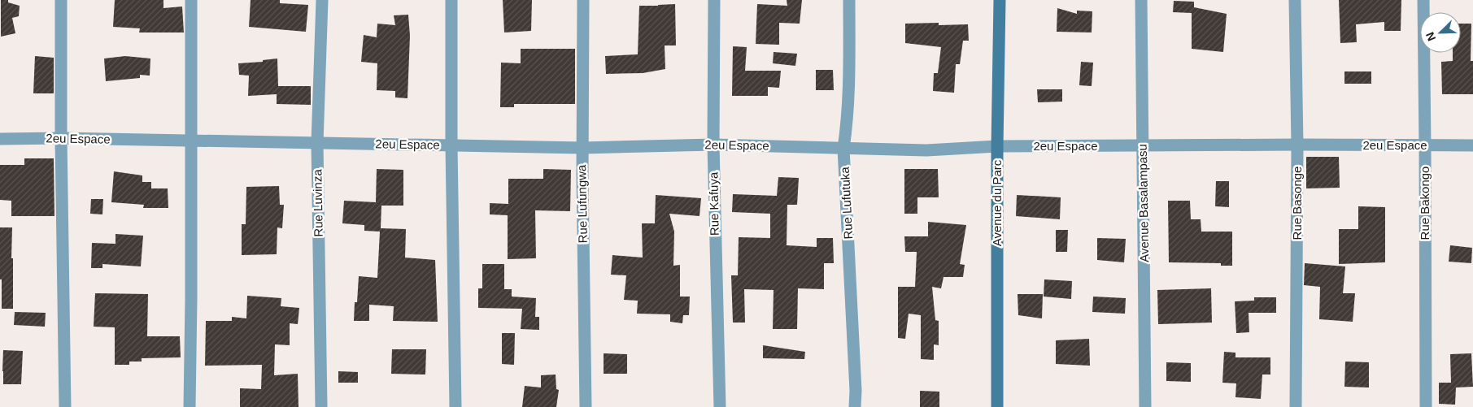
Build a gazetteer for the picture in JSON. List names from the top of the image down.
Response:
{
  "streets": {
    "street": [
      "2eu Espace",
      "Rue Luvinza",
      "Rue Lufutuka",
      "Avenue du Parc",
      "Avenue Basalampasu",
      "Rue Basonge",
      "Rue Bakongo",
      "Rue Lufungwa",
      "Rue Kafuya"
    ]
  },
  "crossings": [
    ["2eu Espace", "Rue Luvinza"],
    ["2eu Espace", "Rue Lufutuka"],
    ["2eu Espace", "Avenue du Parc"],
    ["2eu Espace", "Avenue Basalampasu"],
    ["2eu Espace", "Rue Basonge"],
    ["2eu Espace", "Rue Bakongo"],
    ["2eu Espace", "Rue Lufungwa"],
    ["2eu Espace", "Rue Kafuya"]
  ],
  "north": "bottom left"
}
